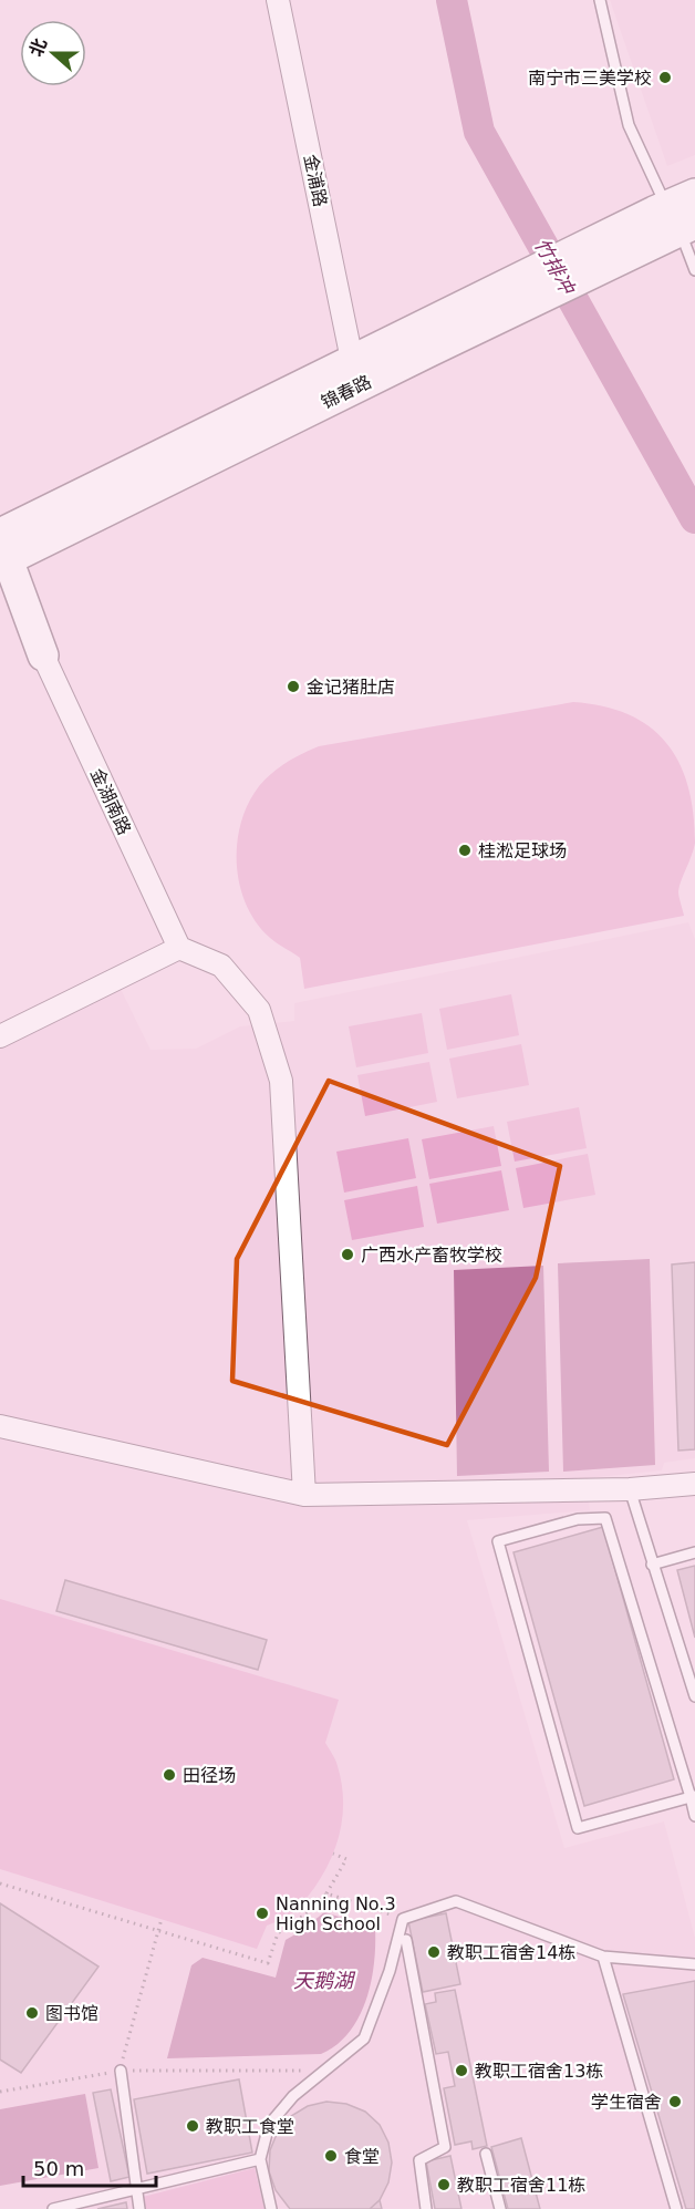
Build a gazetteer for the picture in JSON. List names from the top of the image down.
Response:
{
  "streets": {
    "main road": ["锦春路"],
    "street": ["金浦路", "金湖南路"]
  },
  "crossings": [
    ["金浦路", "锦春路"]
  ],
  "water": ["竹排冲", "天鹅湖"],
  "places": [
    "南宁市三美学校",
    "金记猪肚店",
    "桂淞足球场",
    "广西水产畜牧学校",
    "田径场",
    "Nanning No.3 High School",
    "教职工宿舍14栋",
    "图书馆",
    "教职工宿舍13栋",
    "学生宿舍",
    "教职工食堂",
    "食堂",
    "教职工宿舍11栋"
  ],
  "scale_bar": "50 m",
  "north": "left"
}
